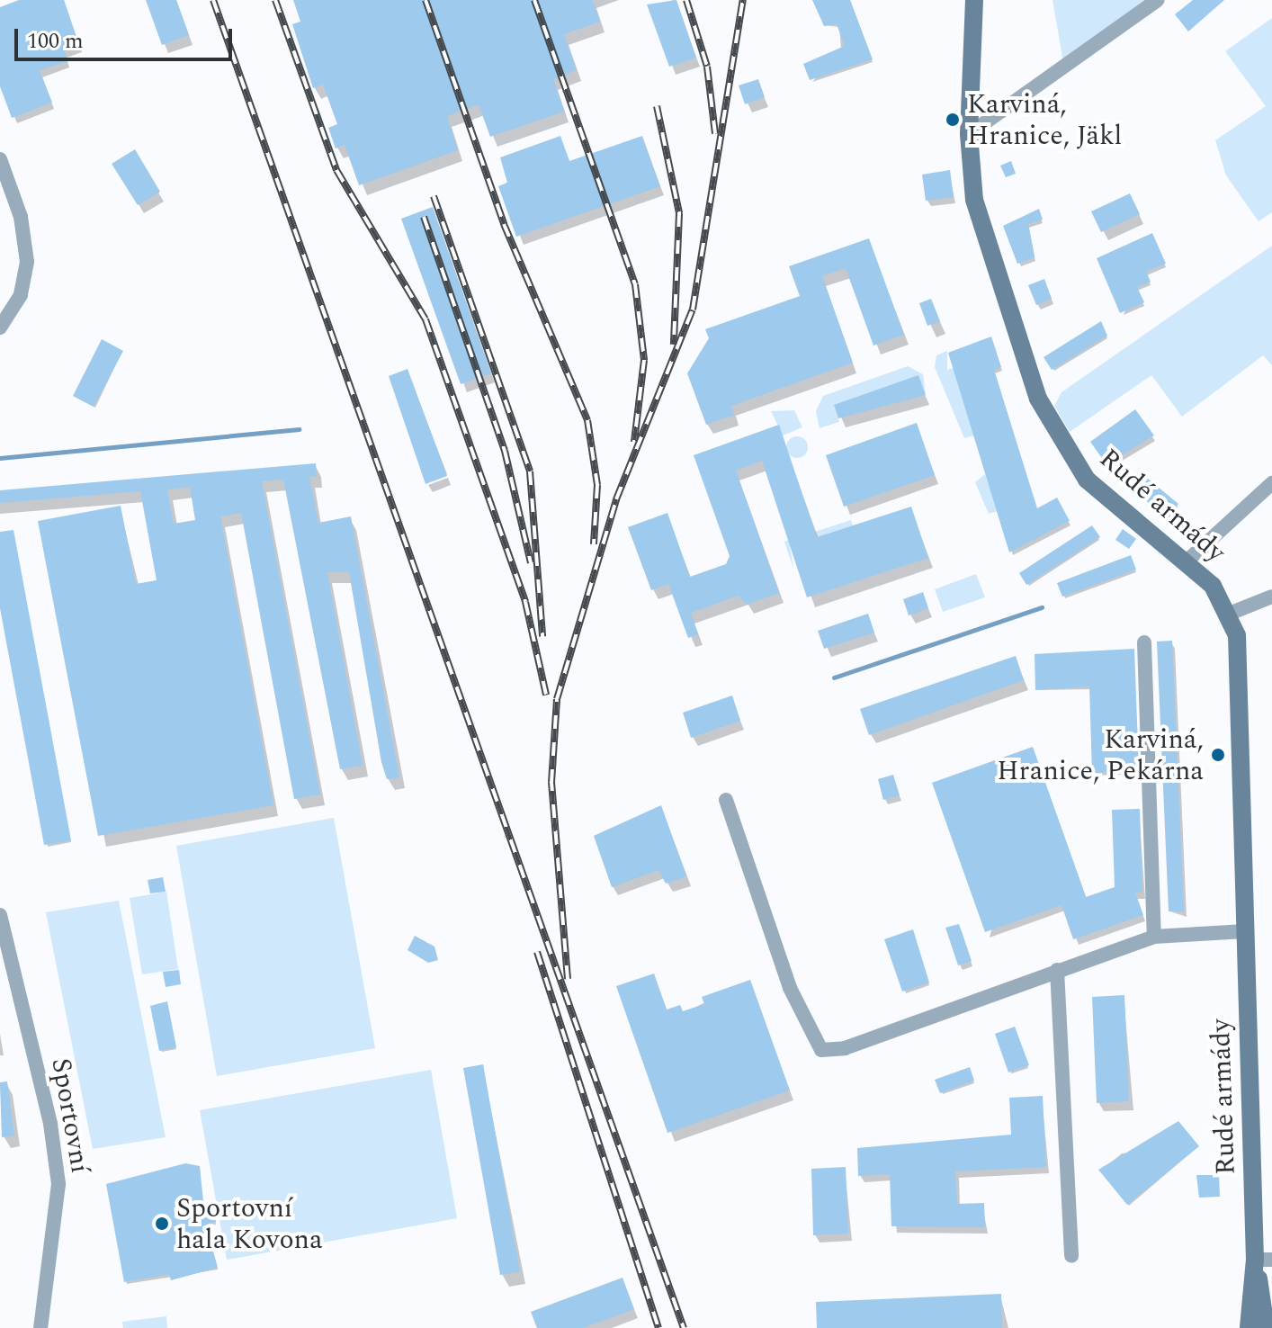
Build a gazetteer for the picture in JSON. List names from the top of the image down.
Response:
{
  "streets": {
    "main road": ["Rudé armády"],
    "street": ["Sportovní"]
  },
  "places": ["Karviná, Hranice, Jäkl", "Karviná, Hranice, Pekárna", "Sportovní hala Kovona"],
  "scale_bar": "100 m"
}
